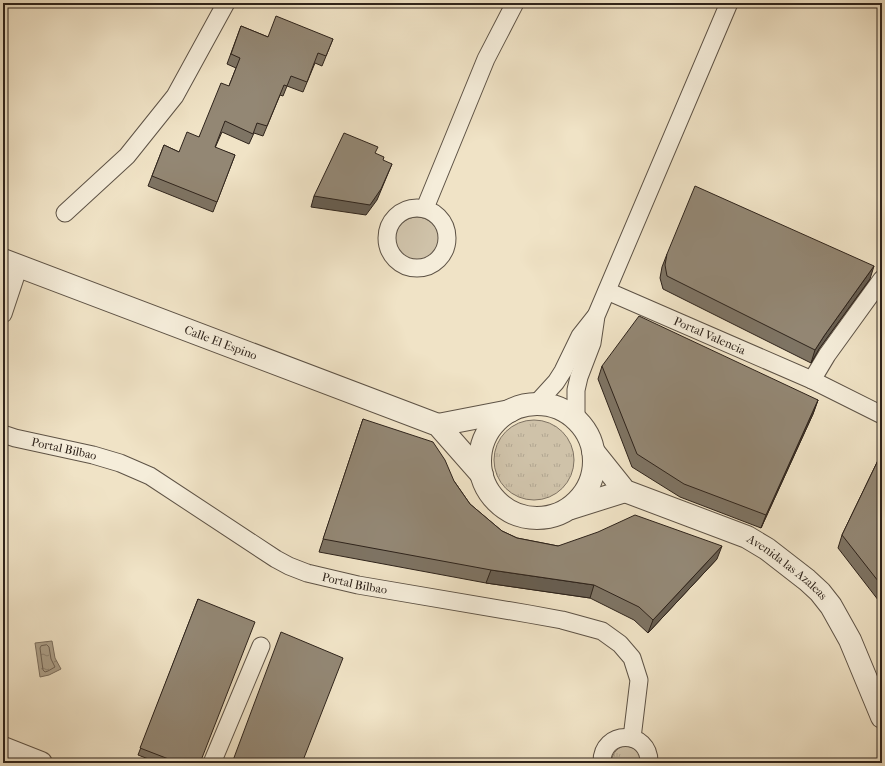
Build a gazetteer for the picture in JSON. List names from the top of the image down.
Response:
{
  "streets": {
    "street": [
      "Portal Valencia",
      "Calle El Espino",
      "Portal Bilbao",
      "Avenida las Azaleas"
    ]
  }
}
